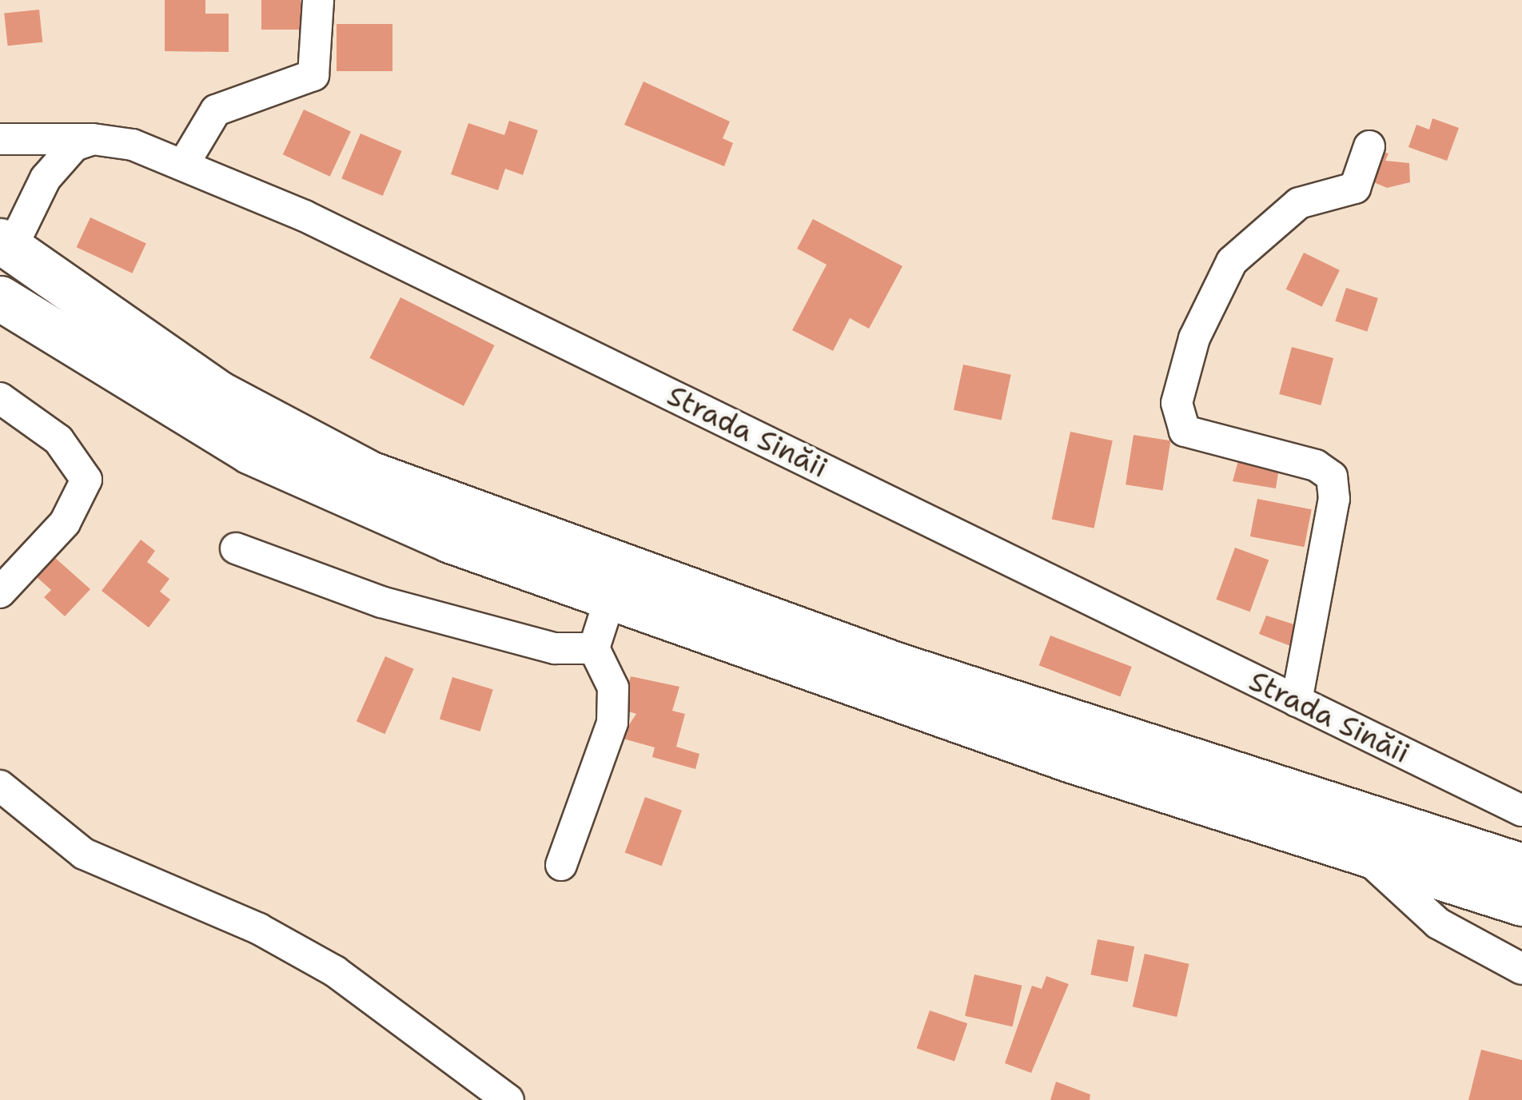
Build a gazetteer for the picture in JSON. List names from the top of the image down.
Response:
{
  "streets": {
    "street": ["Strada Sinăii"]
  }
}
